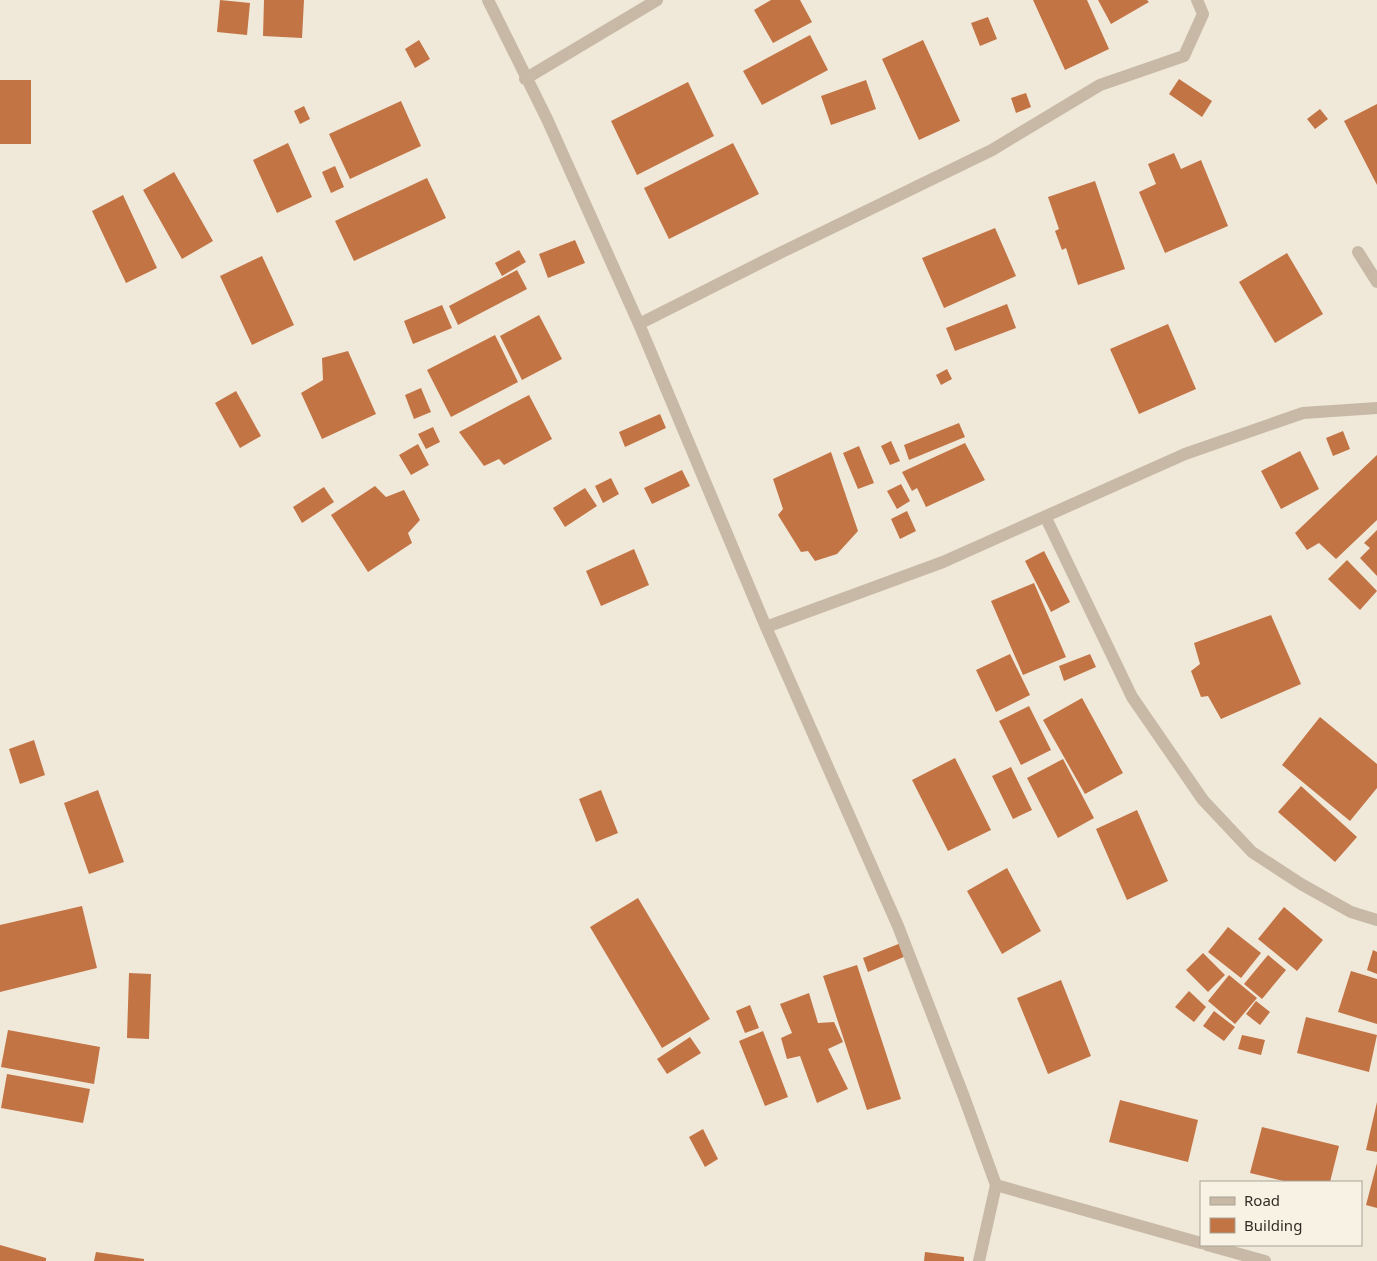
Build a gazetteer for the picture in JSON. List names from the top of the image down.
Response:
{
  "legend": ["Road", "Building"]
}
